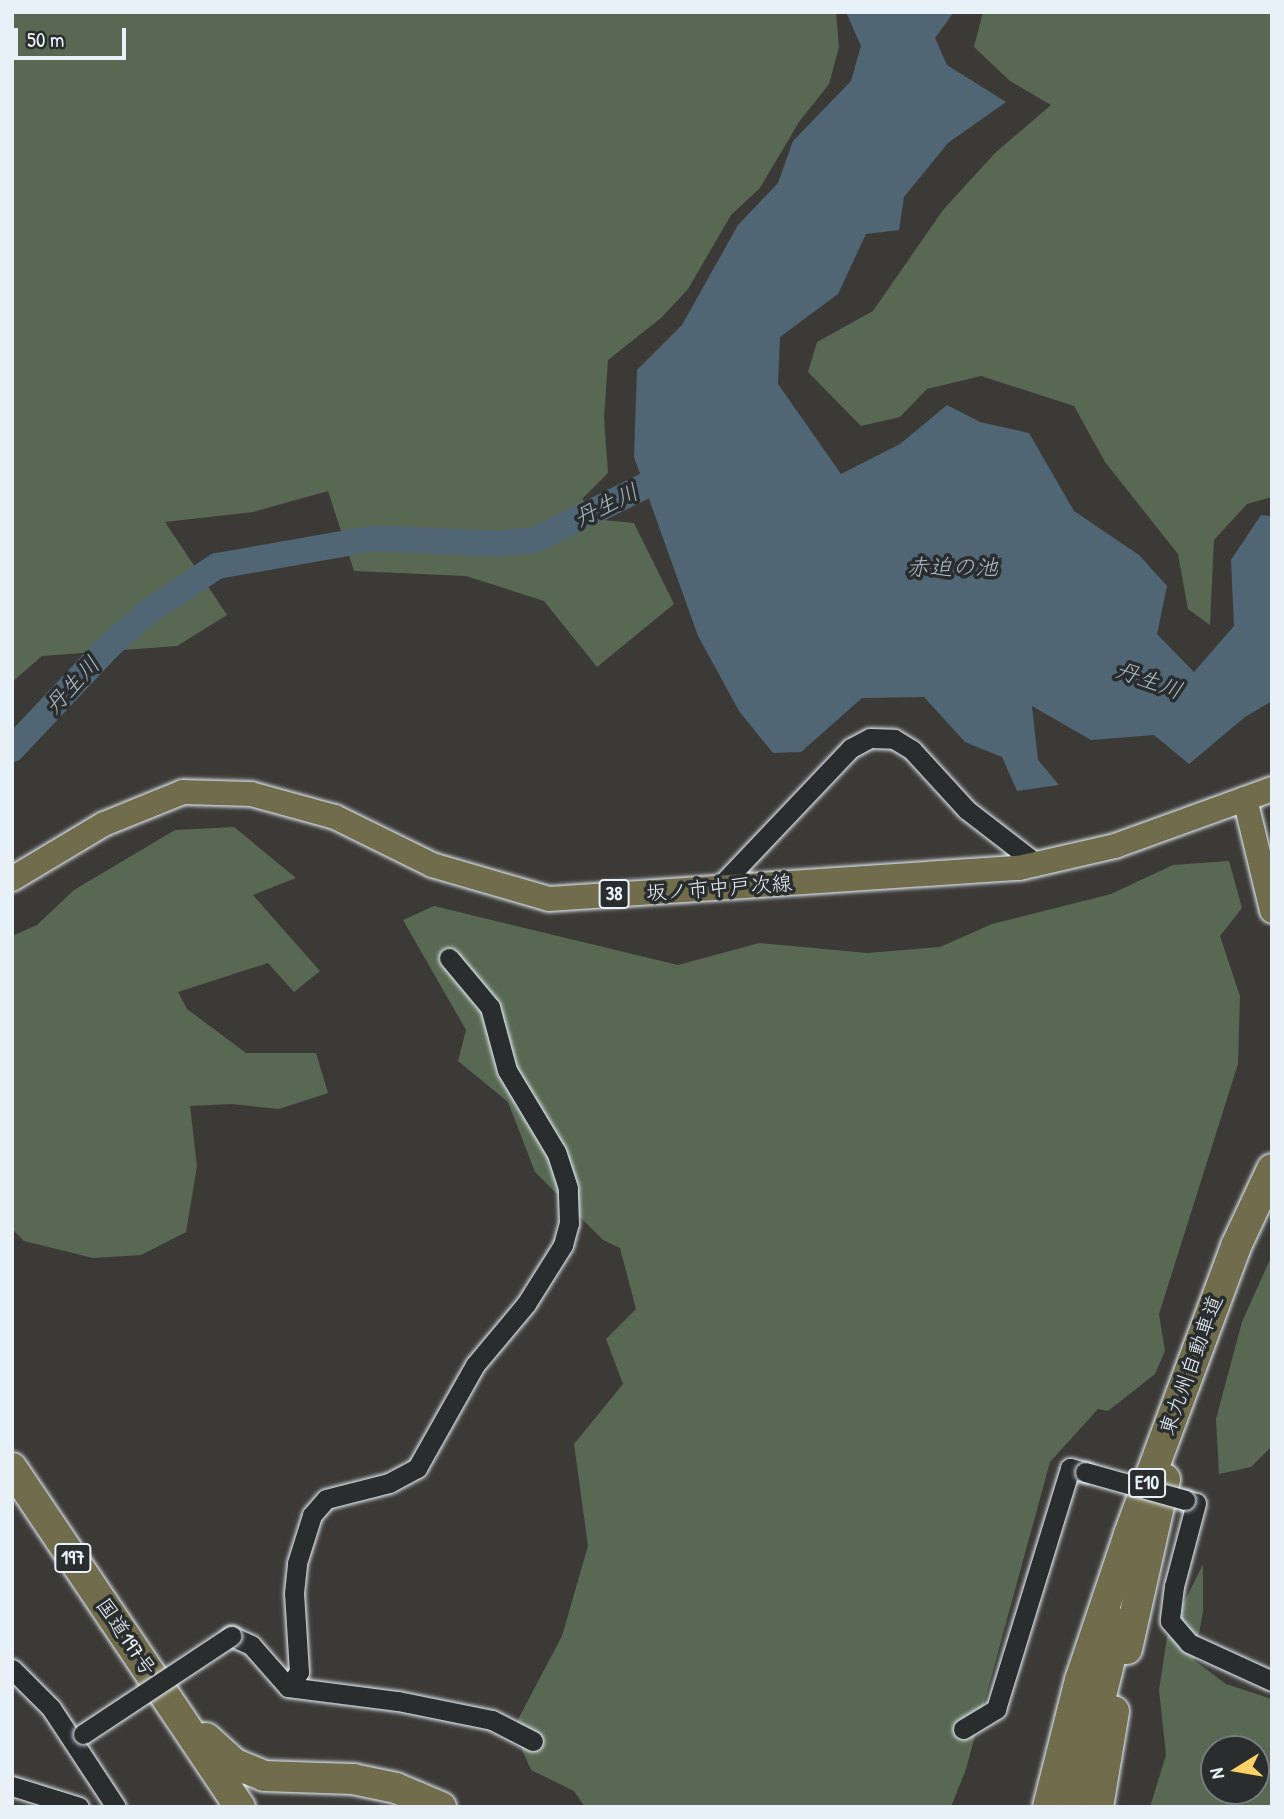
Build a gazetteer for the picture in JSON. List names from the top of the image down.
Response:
{
  "streets": {
    "highway": [
      "東九州自動車道",
      "E10",
      "197",
      "国道197号"
    ],
    "main road": ["坂ノ市中戸次線", "38"]
  },
  "water": ["丹生川", "赤迫の池"],
  "scale_bar": "50 m",
  "north": "left"
}
